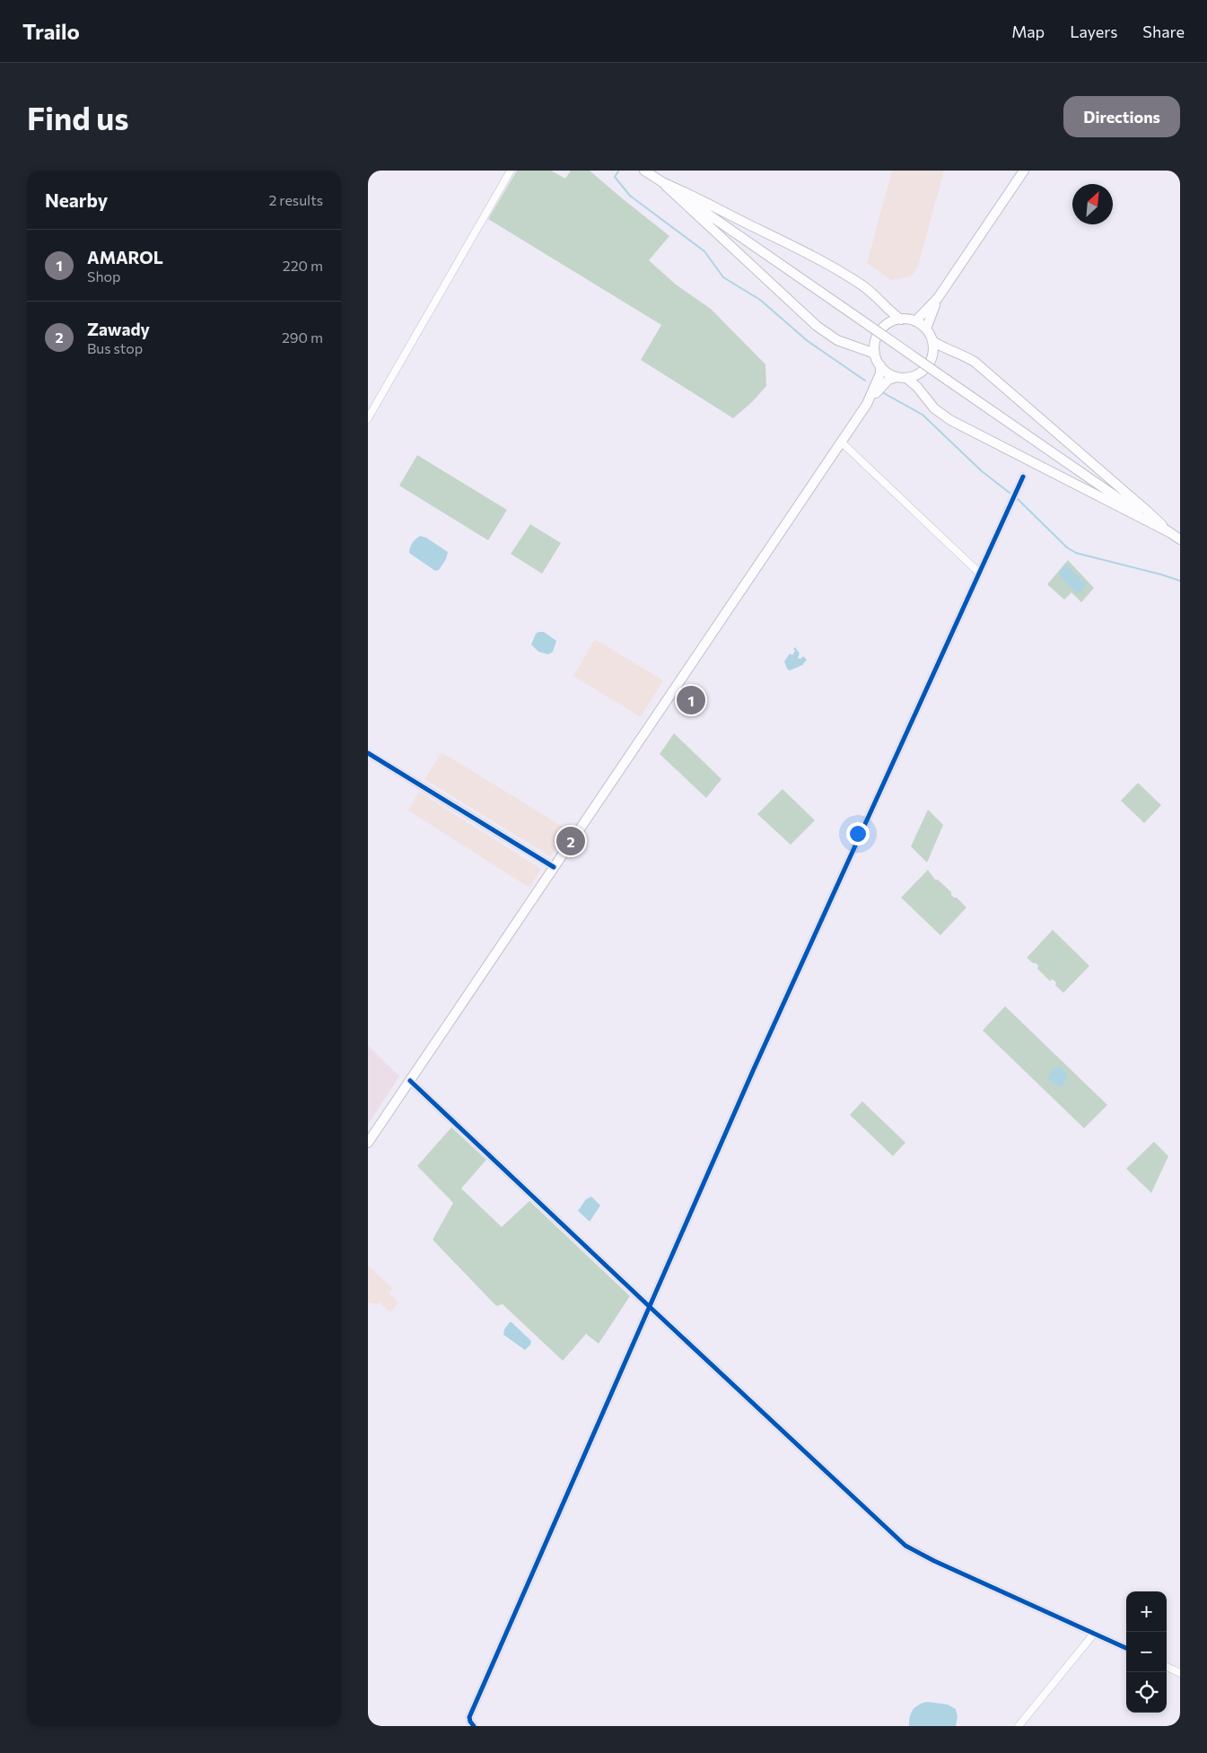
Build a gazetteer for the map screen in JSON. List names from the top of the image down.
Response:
{
  "north": "top right",
  "page": {
    "header": "Trailo",
    "nav": ["Map", "Layers", "Share"],
    "buttons": "Directions",
    "title": "Find us",
    "heading": ["Nearby", "2 results"],
    "list": [
      {
        "mark": "1",
        "name": "AMAROL",
        "note": "Shop",
        "value": "220 m"
      },
      {
        "mark": "2",
        "name": "Zawady",
        "note": "Bus stop",
        "value": "290 m"
      }
    ],
    "pins": ["1", "2"],
    "map_buttons": ["+", "−"]
  }
}
